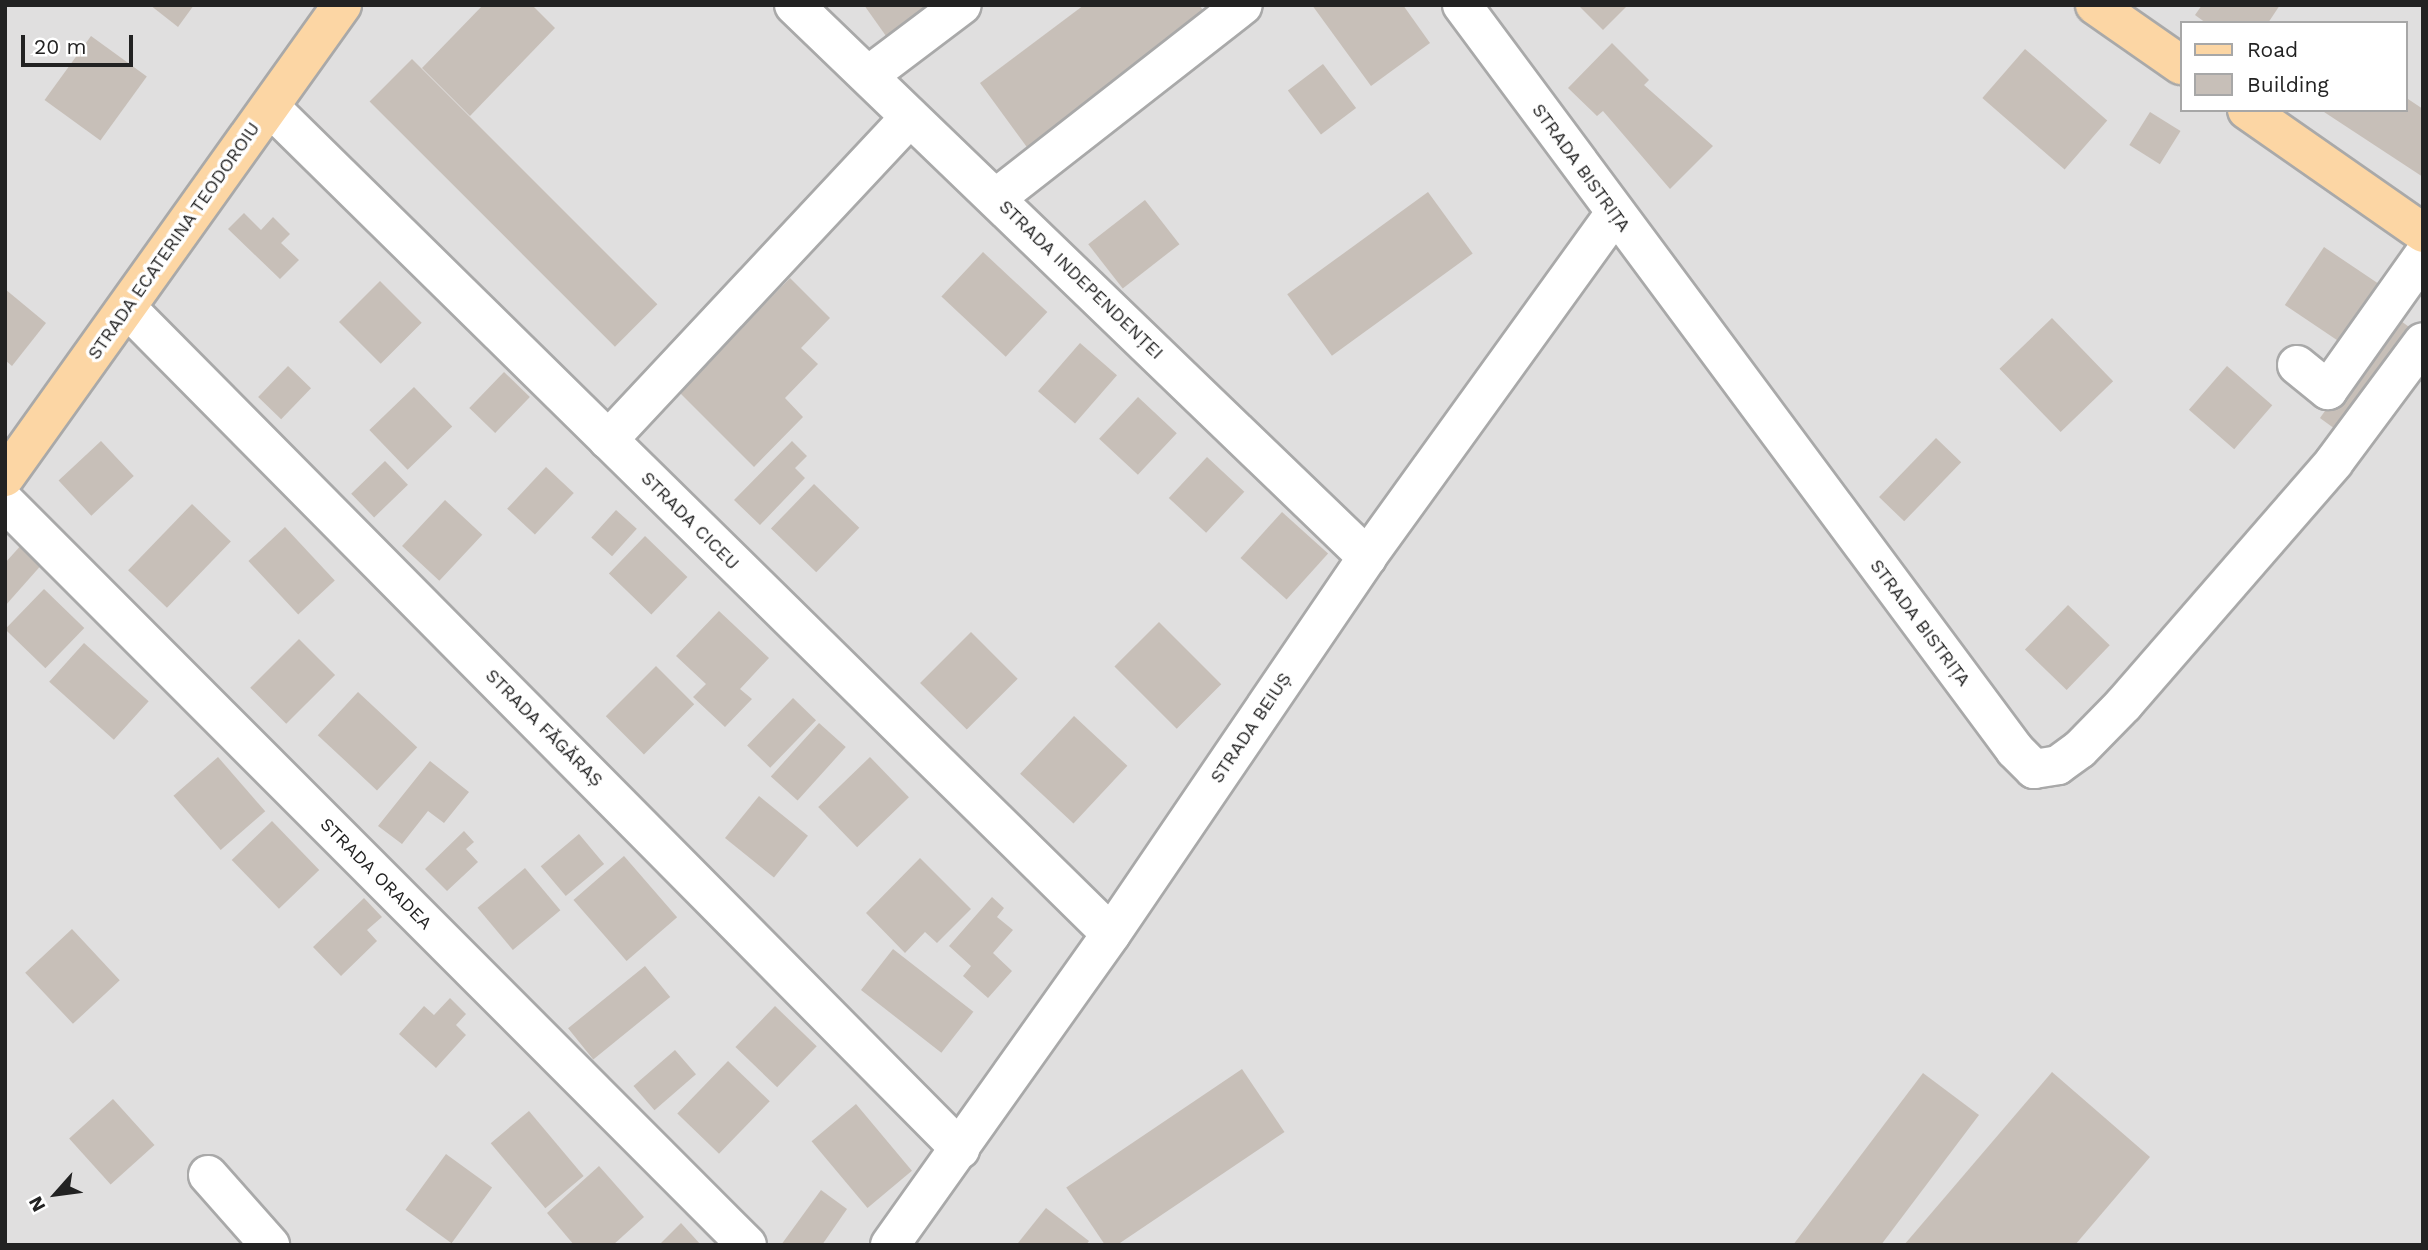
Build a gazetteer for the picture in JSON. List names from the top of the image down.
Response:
{
  "streets": {
    "main road": ["STRADA ECATERINA TEODOROIU"],
    "street": [
      "STRADA BISTRIȚA",
      "STRADA INDEPENDENȚEI",
      "STRADA CICEU",
      "STRADA FĂGĂRAȘ",
      "STRADA BEIUȘ",
      "STRADA ORADEA"
    ]
  },
  "crossings": [
    ["STRADA BISTRIȚA", "STRADA BEIUȘ"],
    ["STRADA ECATERINA TEODOROIU", "STRADA CICEU"],
    ["STRADA ECATERINA TEODOROIU", "STRADA FĂGĂRAȘ"],
    ["STRADA ECATERINA TEODOROIU", "STRADA ORADEA"],
    ["STRADA INDEPENDENȚEI", "STRADA BEIUȘ"],
    ["STRADA CICEU", "STRADA BEIUȘ"],
    ["STRADA FĂGĂRAȘ", "STRADA BEIUȘ"]
  ],
  "legend": ["Road", "Building"],
  "scale_bar": "20 m",
  "north": "bottom left"
}
